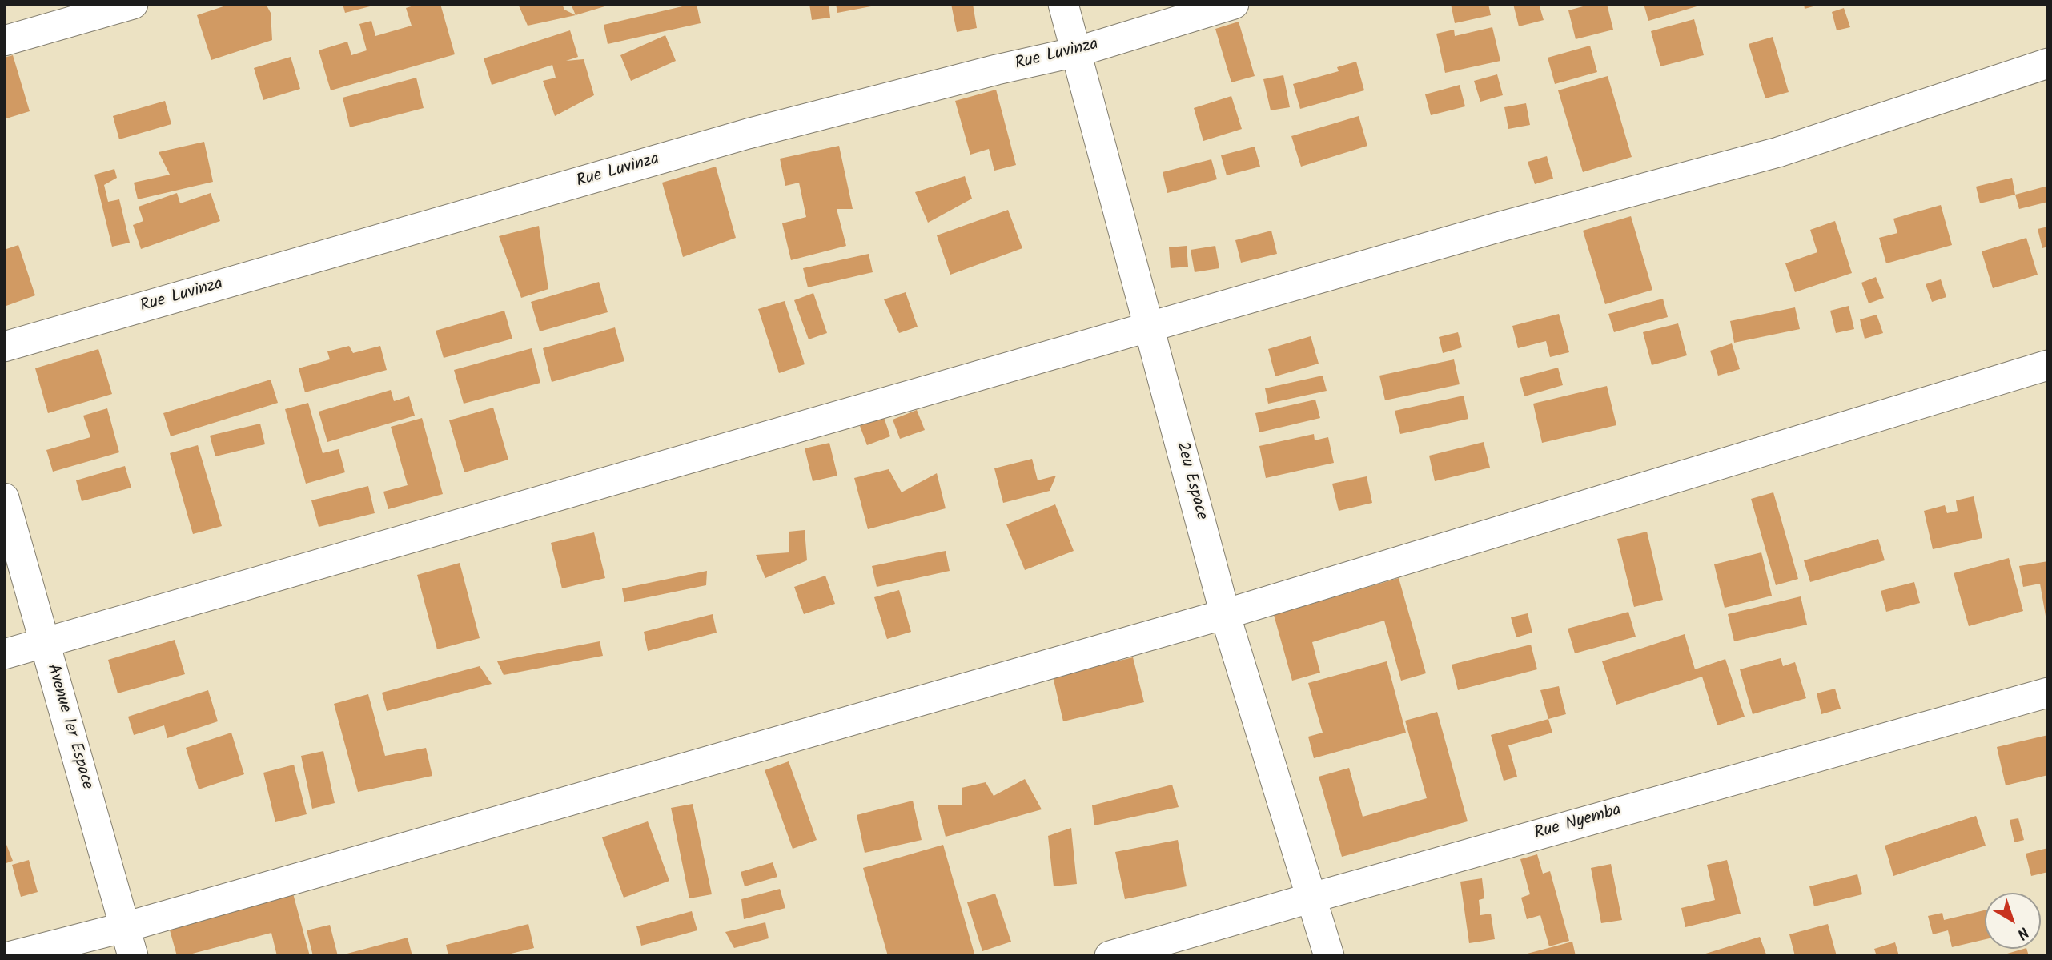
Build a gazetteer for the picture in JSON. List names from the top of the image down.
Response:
{
  "streets": {
    "street": [
      "Rue Luvinza",
      "2eu Espace",
      "Avenue 1er Espace",
      "Rue Nyemba"
    ]
  },
  "crossings": [
    ["Rue Luvinza", "2eu Espace"],
    ["2eu Espace", "Rue Nyemba"]
  ],
  "north": "bottom right"
}
